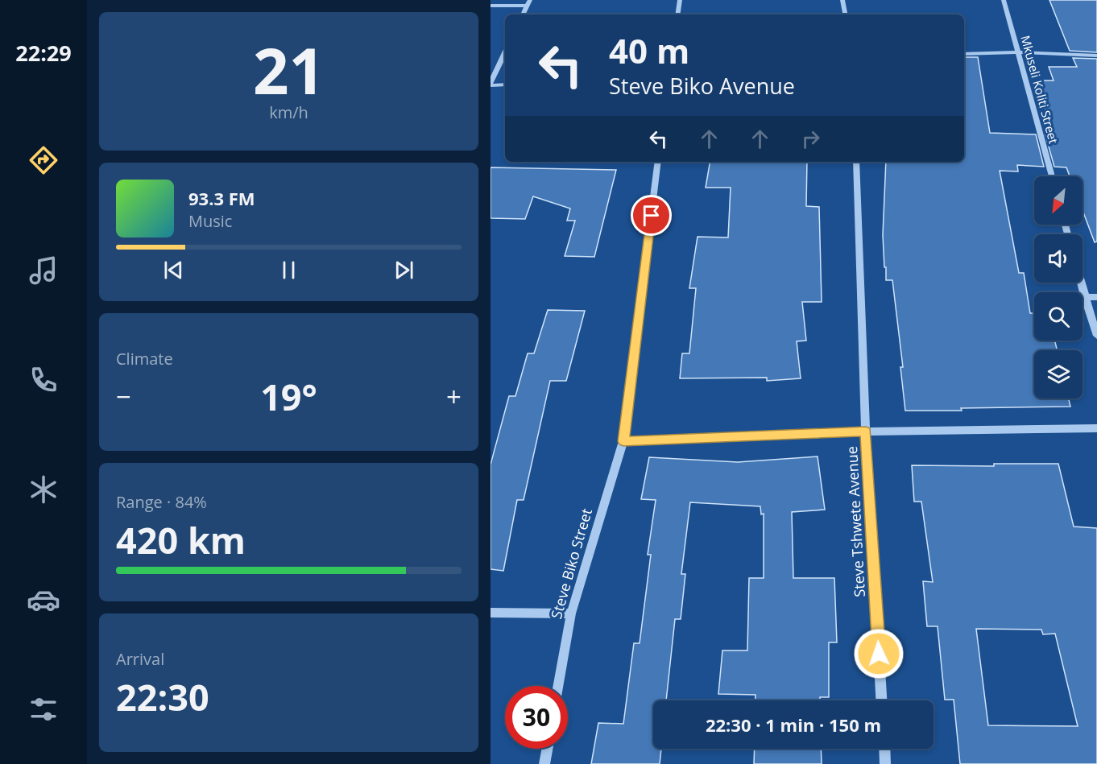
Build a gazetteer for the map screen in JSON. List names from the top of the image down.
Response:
{
  "streets": {
    "street": ["Mkuseli Koliti Street", "Steve Tshwete Avenue", "Steve Biko Street"]
  },
  "north": "bottom left",
  "page": {
    "tabs": "22:29",
    "tile": [
      ["21", "km/h"],
      "Climate",
      ["Range · 84%", "420 km"],
      ["Arrival", "22:30"]
    ],
    "turn": ["40 m", "Steve Biko Avenue"],
    "song": ["93.3 FM", "Music"],
    "heat": ["−", "19°", "+"],
    "limit": "30",
    "trip": "22:30 · 1 min · 150 m"
  }
}
